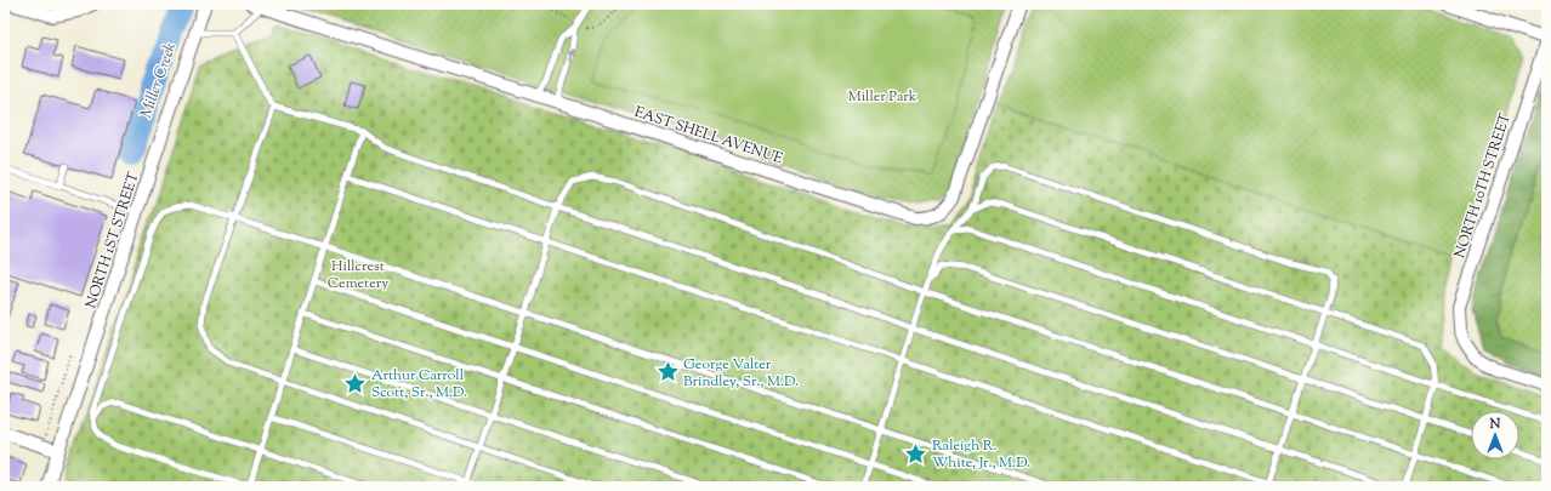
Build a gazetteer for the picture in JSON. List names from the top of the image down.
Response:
{
  "streets": {
    "street": ["EAST SHELL AVENUE", "NORTH 10TH STREET", "NORTH 1ST STREET"]
  },
  "water": ["Miller Creek"],
  "parks": ["Miller Park", "Hillcrest Cemetery"],
  "places": {
    "place": ["George Valter Brindley, Sr., M.D.", "Arthur Carroll Scott, Sr., M.D.", "Raleigh R. White, Jr., M.D."]
  },
  "north": "top"
}
